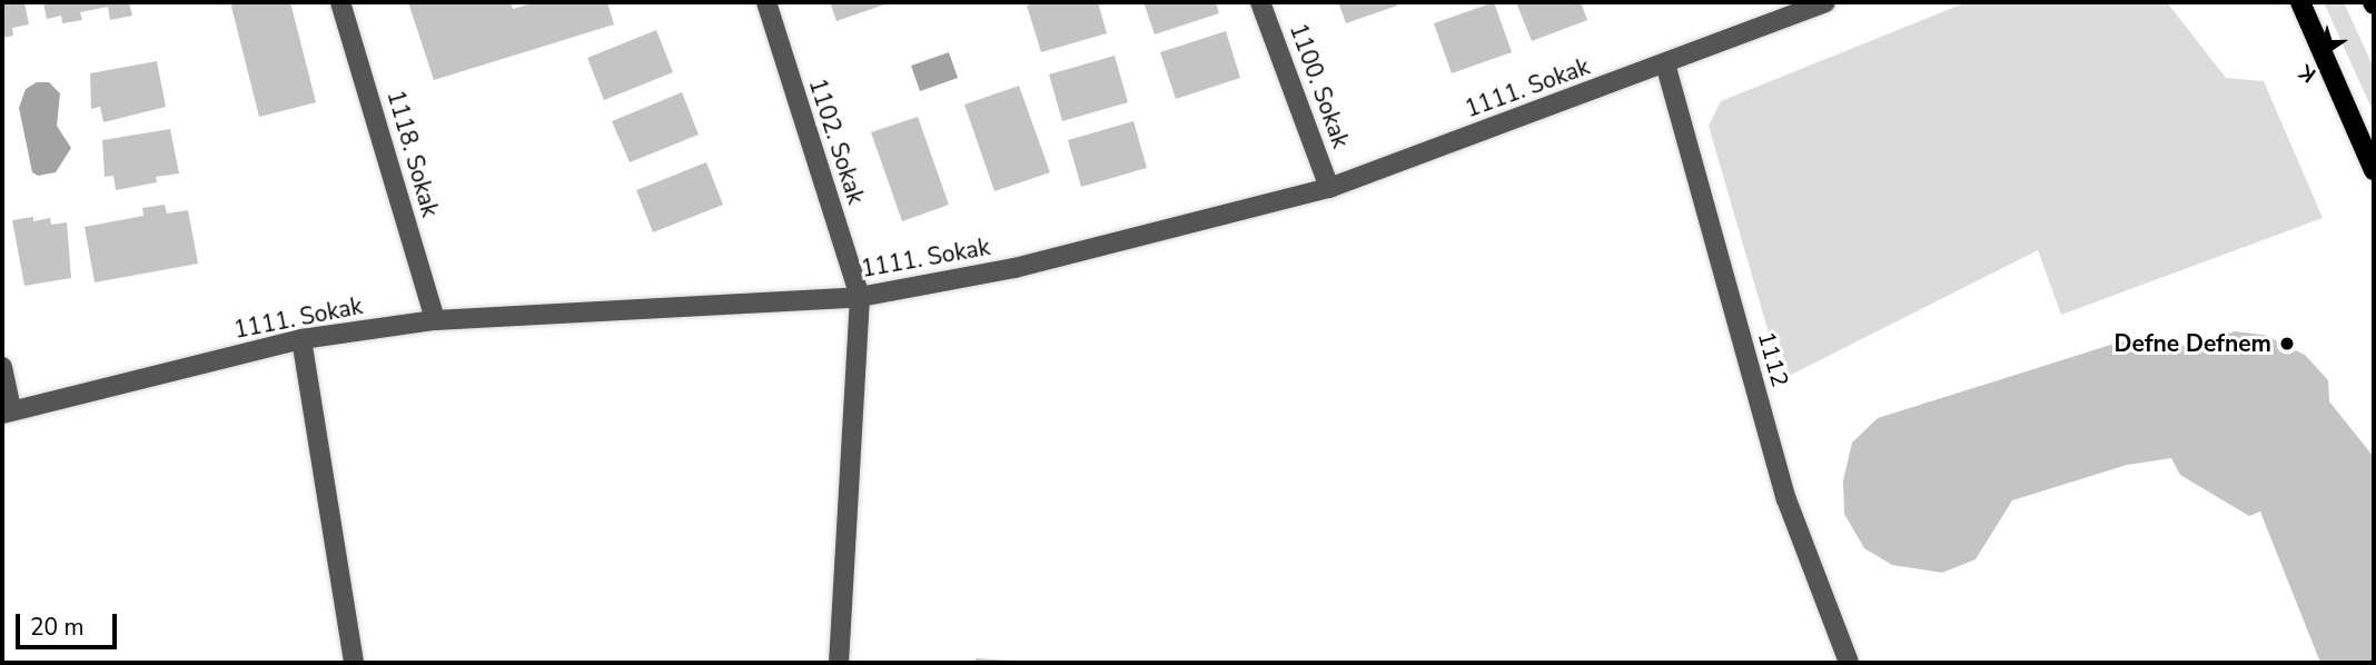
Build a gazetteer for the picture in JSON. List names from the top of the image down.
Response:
{
  "streets": {
    "street": [
      "1100. Sokak",
      "1111. Sokak",
      "1102. Sokak",
      "1118. Sokak",
      "1112"
    ]
  },
  "crossings": [
    ["1100. Sokak", "1111. Sokak"],
    ["1111. Sokak", "1102. Sokak"],
    ["1111. Sokak", "1118. Sokak"],
    ["1111. Sokak", "1112"]
  ],
  "places": ["Defne Defnem"],
  "scale_bar": "20 m",
  "north": "bottom left"
}
